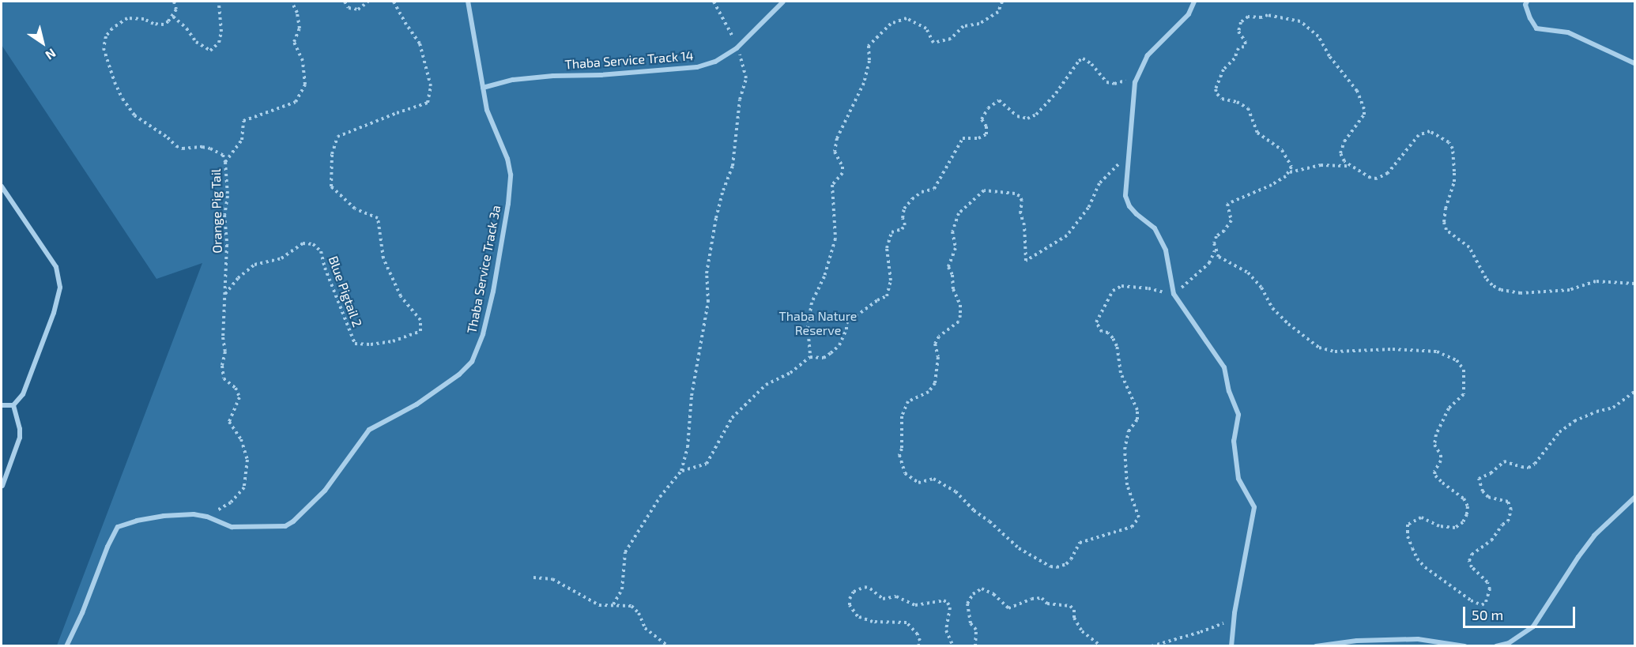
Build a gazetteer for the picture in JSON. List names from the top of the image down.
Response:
{
  "streets": {
    "street": ["Thaba Service Track 14", "Thaba Service Track 3a"],
    "path": ["Orange Pig Tail", "Blue Pigtail 2"]
  },
  "crossings": [
    ["Thaba Service Track 14", "Thaba Service Track 3a"],
    ["Orange Pig Tail", "Thaba Service Track 3a"],
    ["Orange Pig Tail", "Blue Pigtail 2"]
  ],
  "parks": ["Thaba Nature Reserve"],
  "scale_bar": "50 m",
  "north": "bottom right"
}
